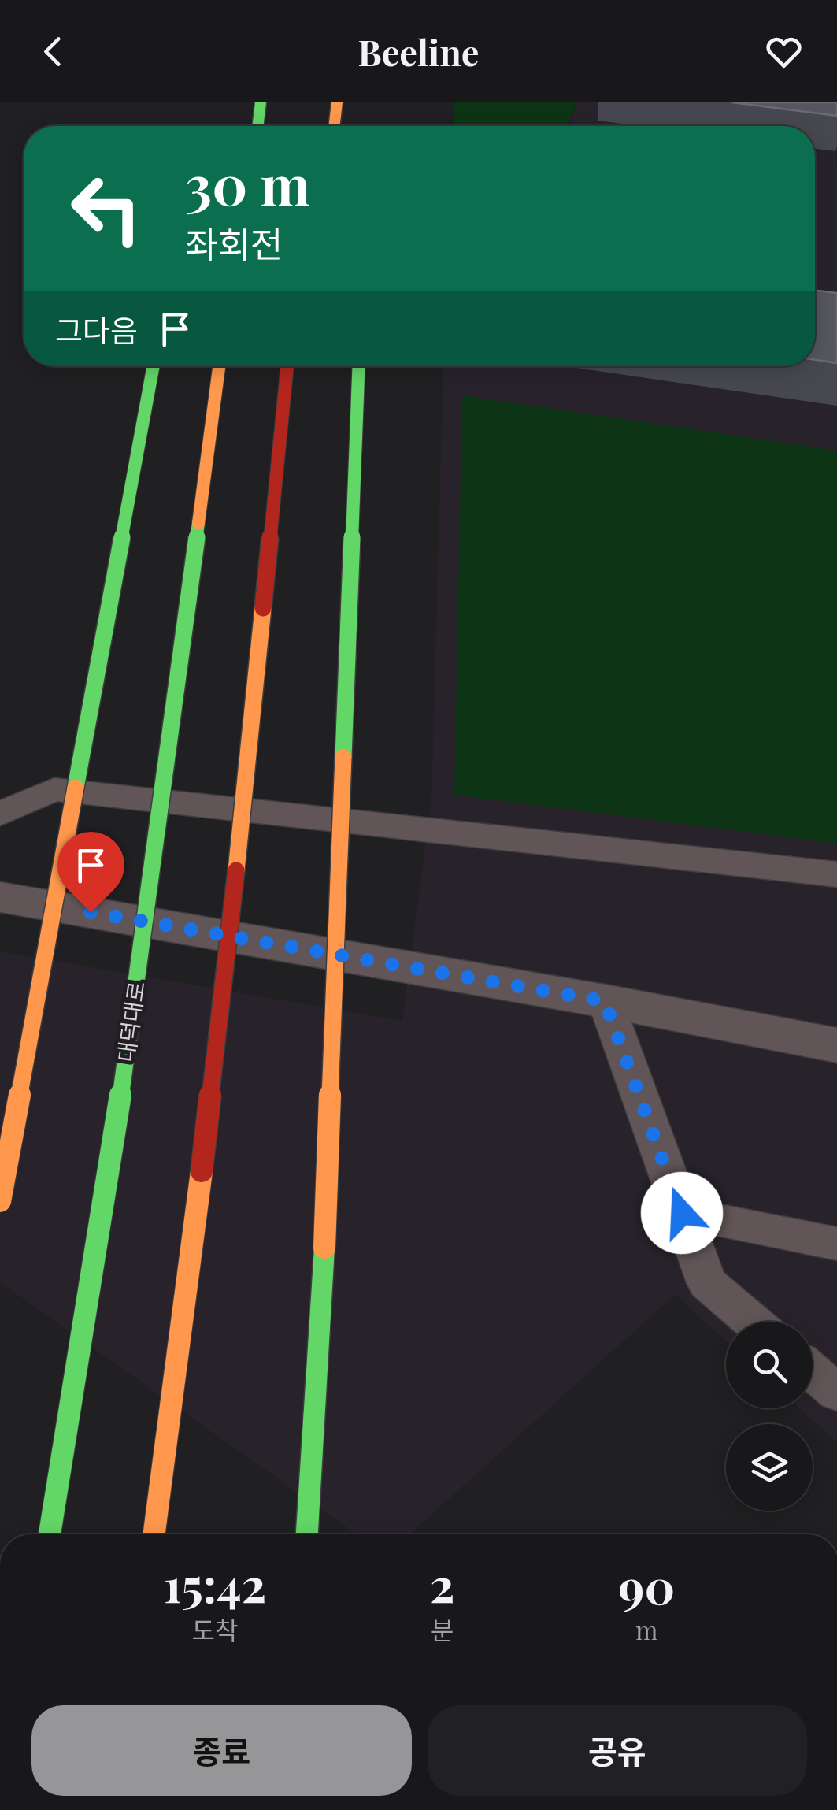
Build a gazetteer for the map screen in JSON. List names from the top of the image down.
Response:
{
  "streets": {
    "main road": ["대덕대로"]
  },
  "page": {
    "header": "Beeline",
    "turn": ["30 m", "좌회전"],
    "then": "그다음",
    "eta": [
      "15:42",
      "도착",
      "2",
      "분",
      "90",
      "m"
    ],
    "buttons": ["종료", "공유"]
  }
}
